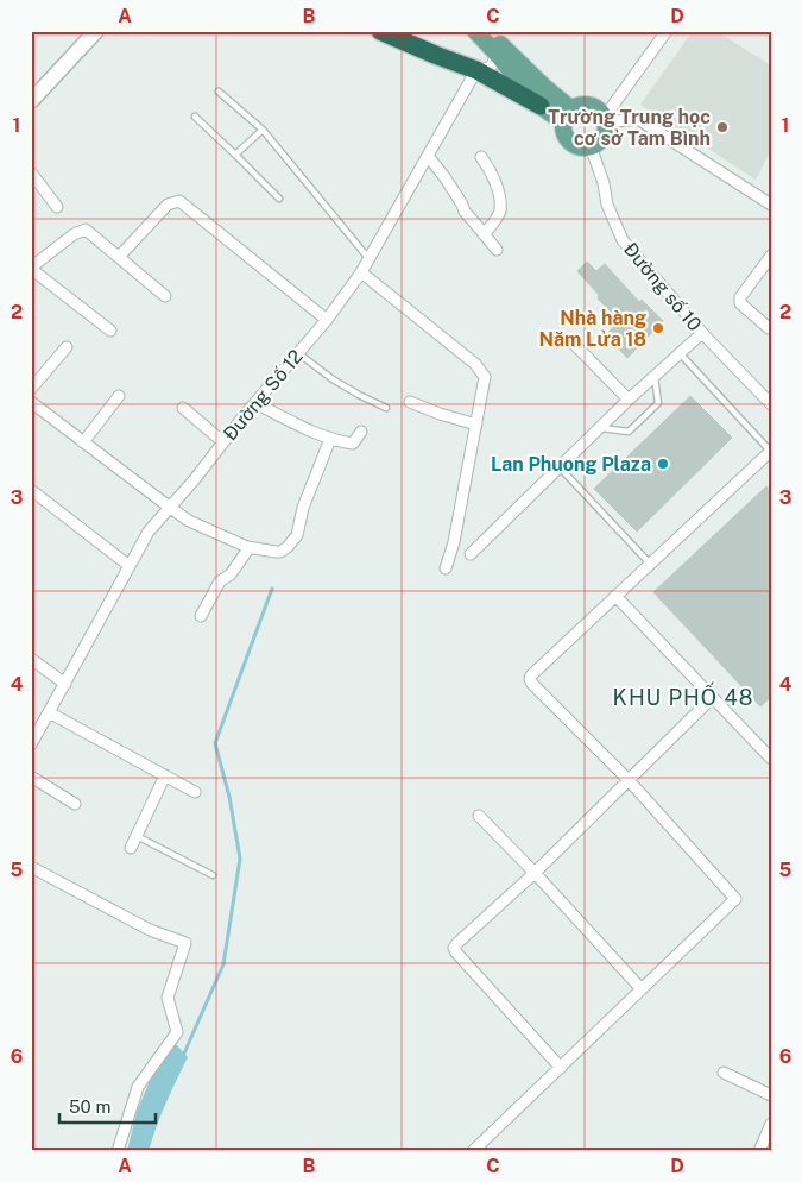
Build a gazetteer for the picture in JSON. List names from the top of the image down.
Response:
{
  "streets": {
    "street": ["Đường số 10", "Đường Số 12"]
  },
  "districts": ["KHU PHỐ 48"],
  "places": ["Trường Trung học cơ sở Tam Bình", "Nhà hàng Năm Lửa 18", "Lan Phuong Plaza"],
  "scale_bar": "50 m",
  "grid": {
    "columns": [
      "A",
      "B",
      "C",
      "D"
    ],
    "rows": [
      "1",
      "2",
      "3",
      "4",
      "5",
      "6"
    ]
  }
}
